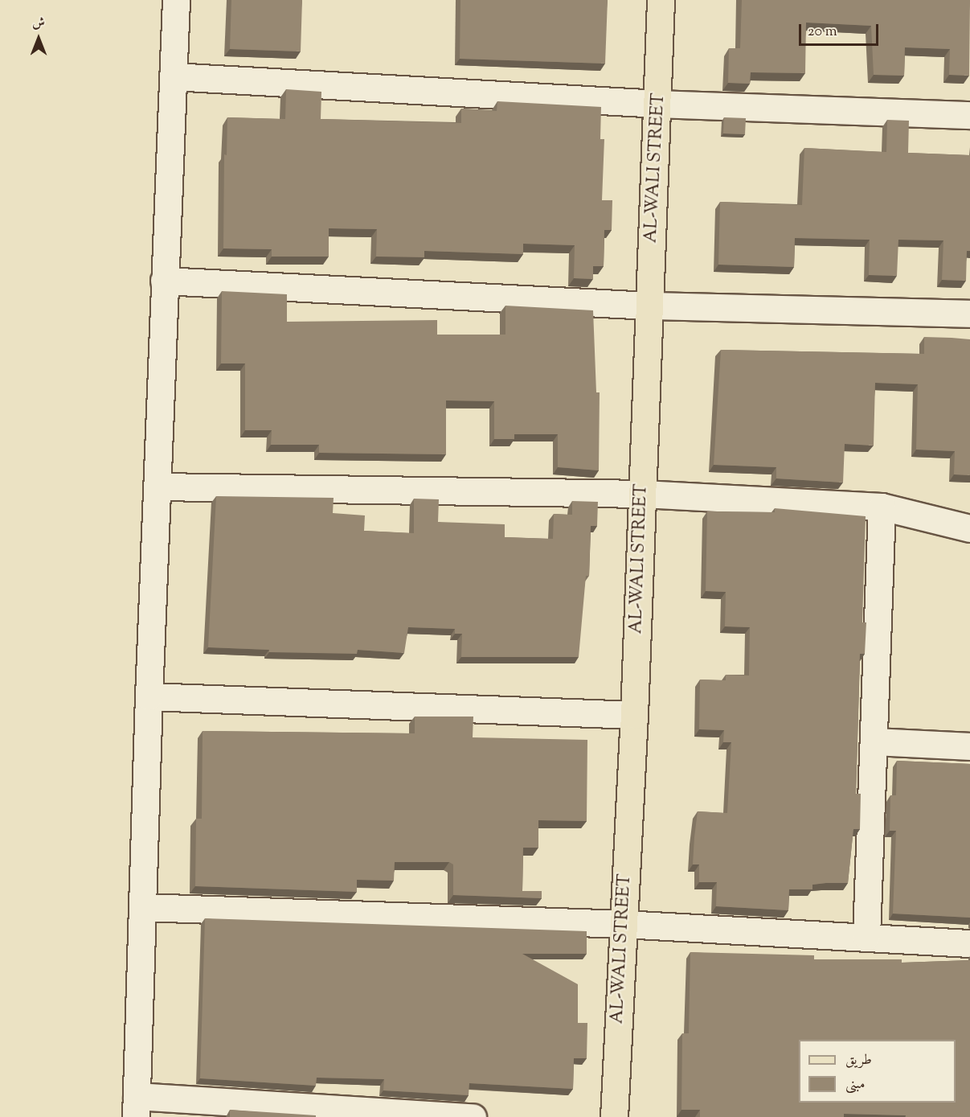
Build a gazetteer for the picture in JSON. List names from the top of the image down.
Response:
{
  "streets": {
    "main road": ["AL-WALI STREET"]
  },
  "legend": ["طريق", "مبنى"],
  "scale_bar": "20 m",
  "north": "top"
}
